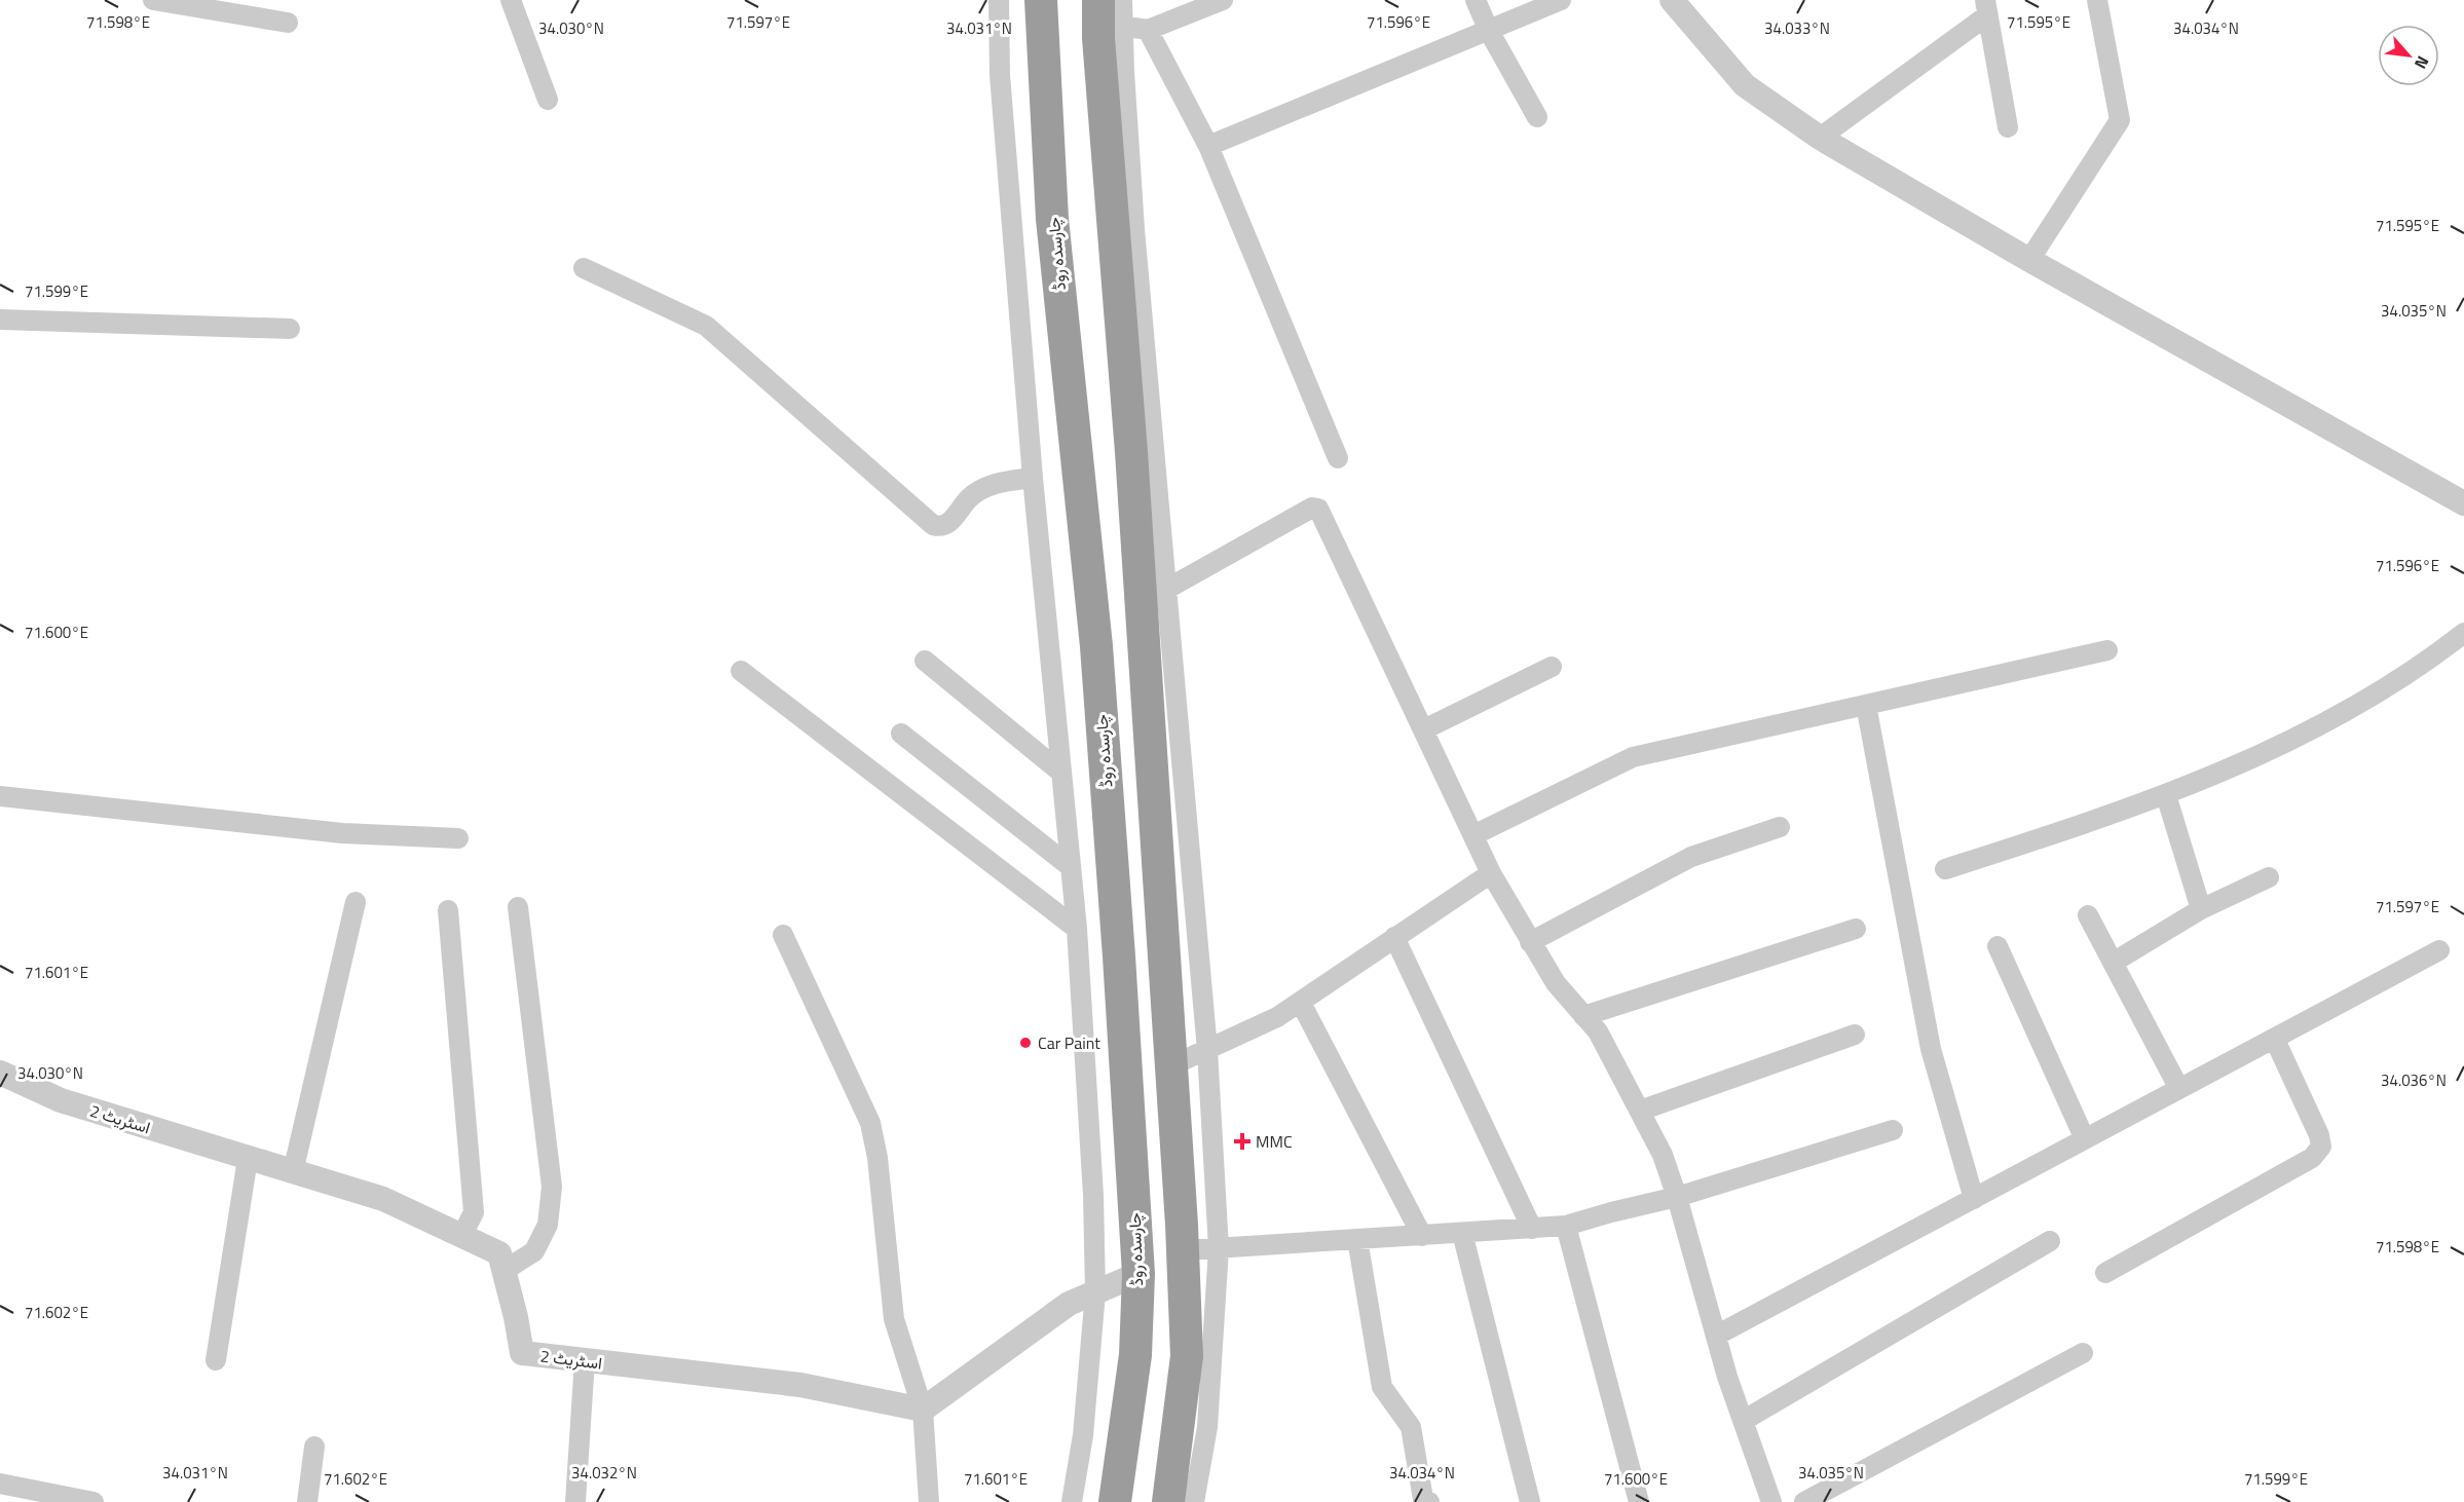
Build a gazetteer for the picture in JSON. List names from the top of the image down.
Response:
{
  "streets": {
    "highway": ["چارسدہ روڈ"],
    "street": ["اسٹریٹ 2"]
  },
  "places": {
    "other": ["Car Paint"],
    "health": ["MMC"]
  },
  "north": "bottom right",
  "coordinates": [
    "71.596°E",
    "71.595°E",
    "71.598°E",
    "71.597°E",
    "34.030°N",
    "34.031°N",
    "34.033°N",
    "34.034°N",
    "71.599°E",
    "34.035°N",
    "71.600°E",
    "71.601°E",
    "34.036°N",
    "71.602°E",
    "34.032°N"
  ]
}
